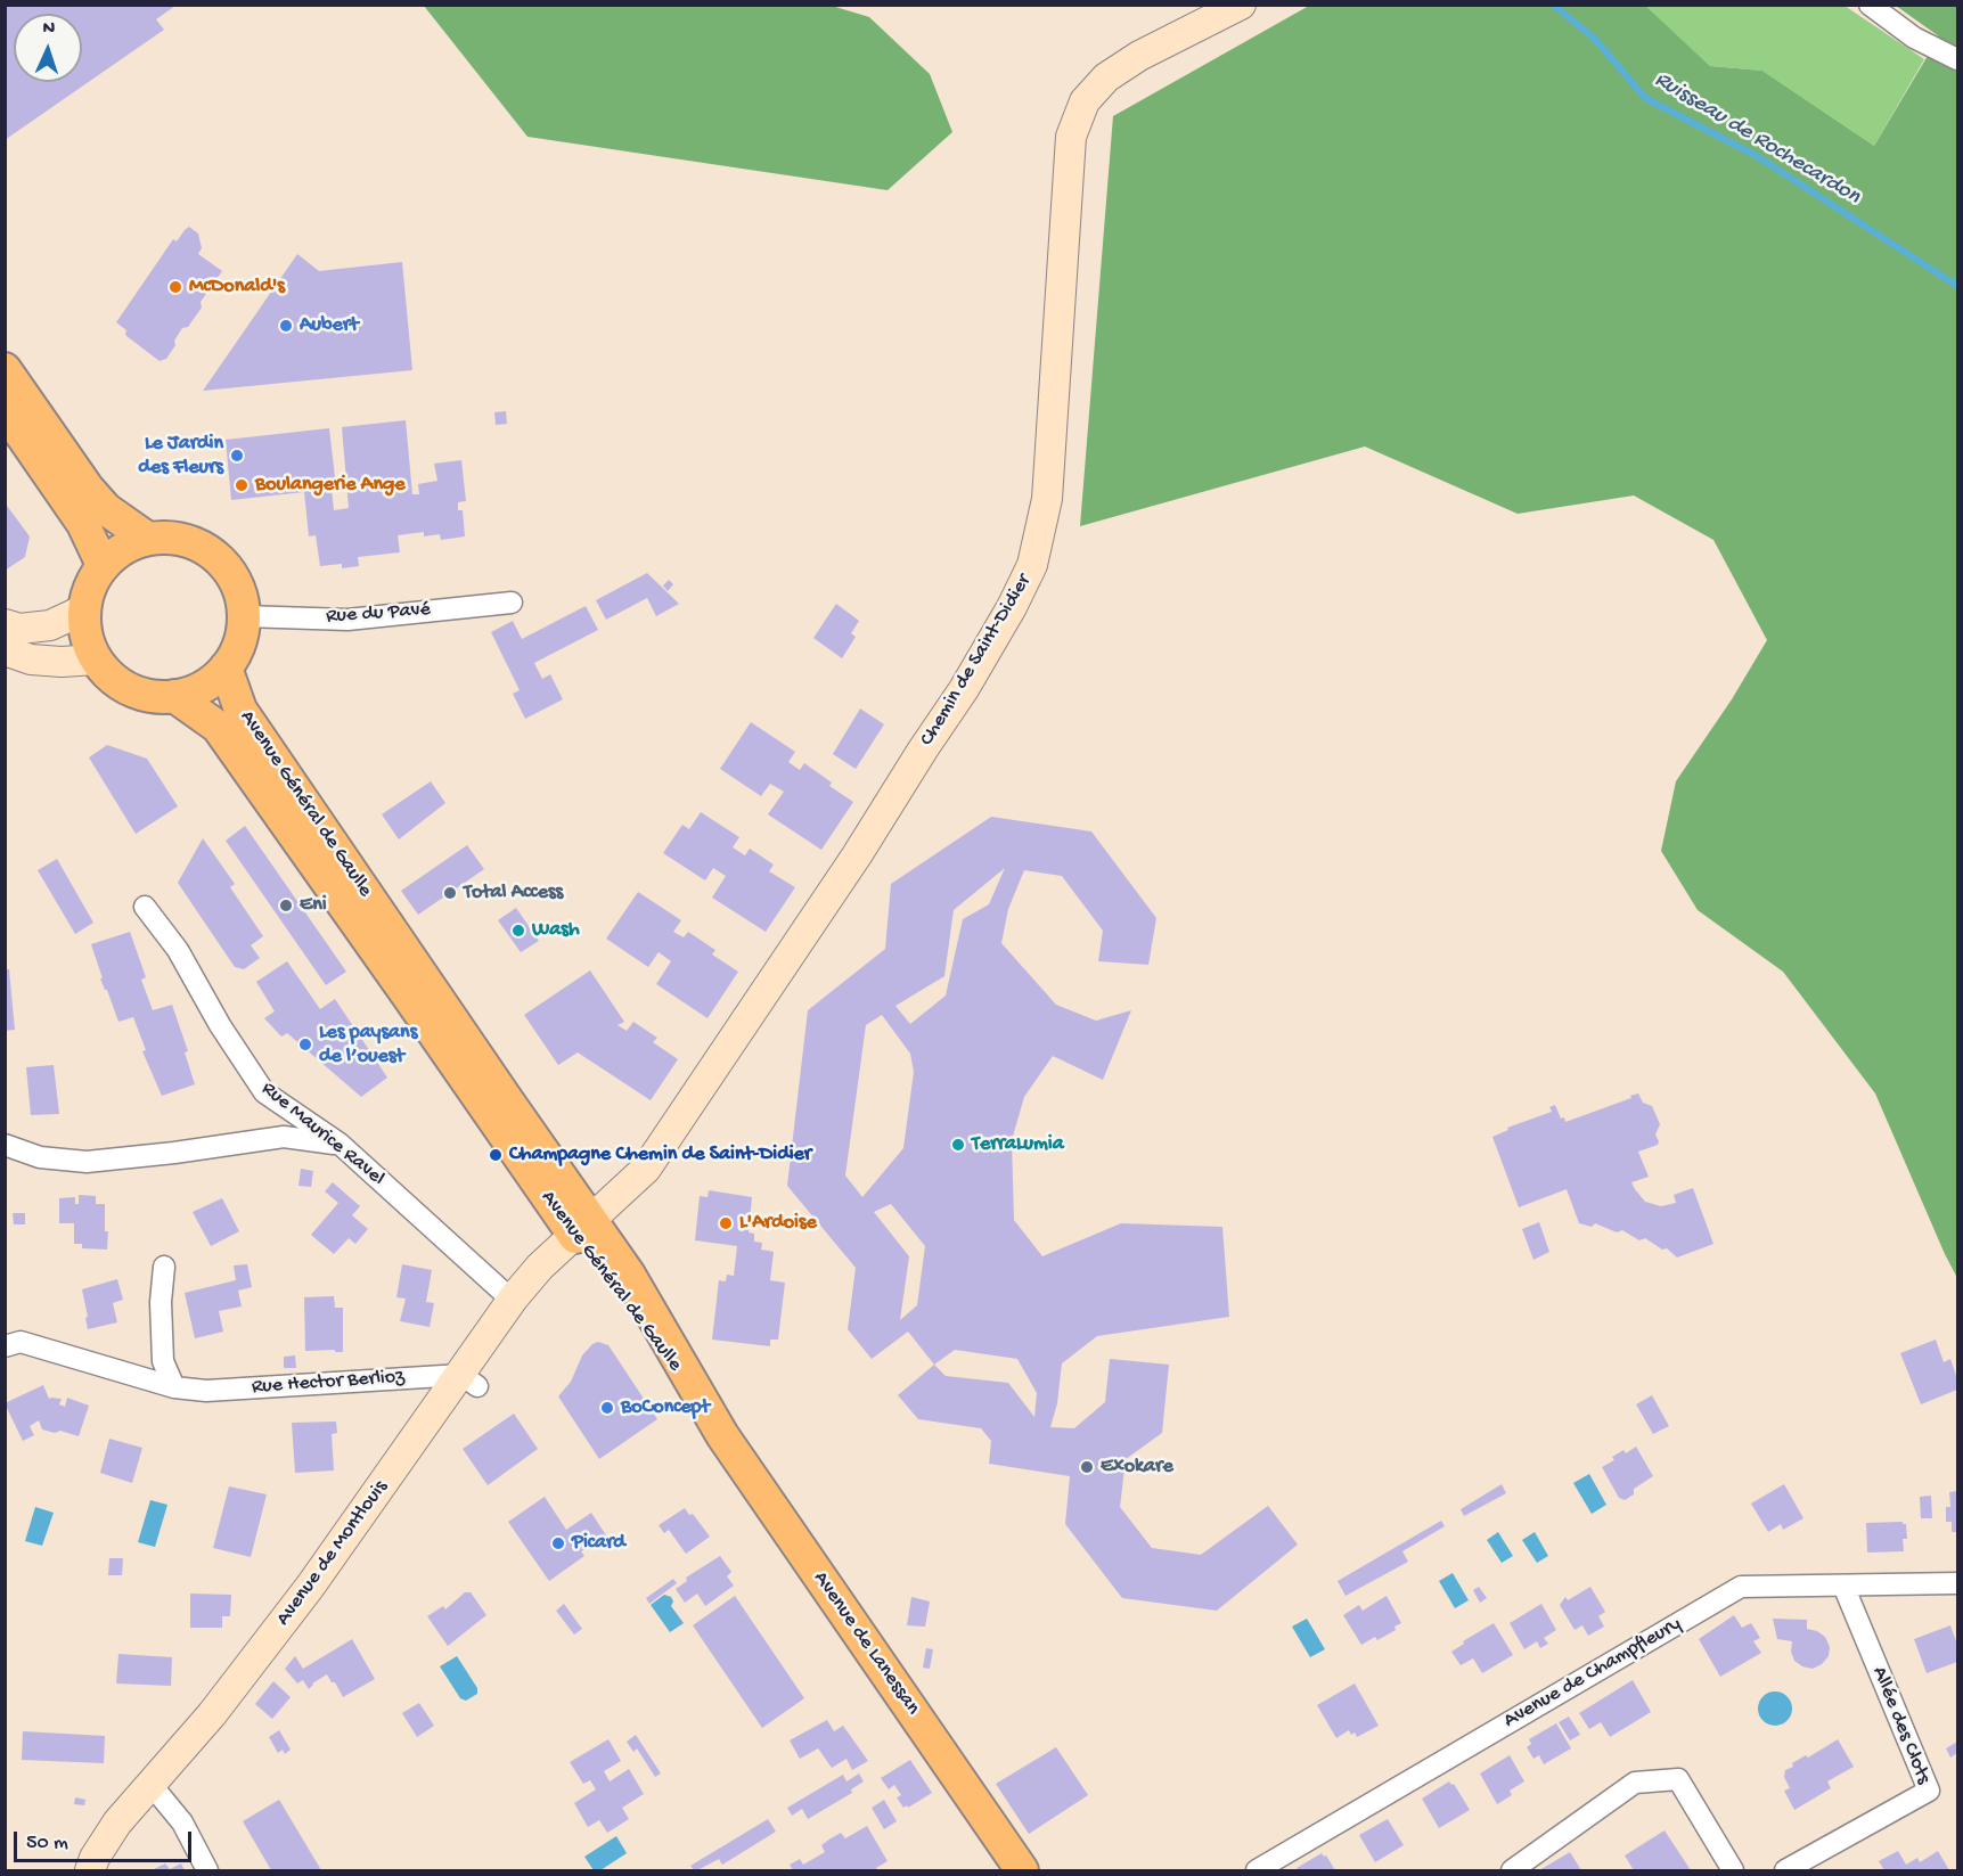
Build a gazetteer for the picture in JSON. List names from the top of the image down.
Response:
{
  "streets": {
    "main road": ["Avenue Général de Gaulle", "Avenue de Lanessan"],
    "street": [
      "Rue du Pavé",
      "Chemin de Saint-Didier",
      "Rue Maurice Ravel",
      "Rue Hector Berlioz",
      "Avenue de Montlouis",
      "Avenue de Champfleury",
      "Allée des Clots"
    ]
  },
  "crossings": [
    ["Rue du Pavé", "Avenue Général de Gaulle"],
    ["Chemin de Saint-Didier", "Avenue Général de Gaulle"],
    ["Chemin de Saint-Didier", "Avenue de Montlouis"],
    ["Avenue Général de Gaulle", "Avenue de Montlouis"],
    ["Avenue Général de Gaulle", "Avenue de Lanessan"],
    ["Rue Maurice Ravel", "Avenue de Montlouis"],
    ["Rue Hector Berlioz", "Avenue de Montlouis"],
    ["Avenue de Champfleury", "Allée des Clots"]
  ],
  "water": ["Ruisseau de Rochecardon"],
  "places": [
    "McDonald's",
    "Aubert",
    "Le Jardin des Fleurs",
    "Boulangerie Ange",
    "Total Access",
    "Eni",
    "Wash",
    "Les paysans de l’ouest",
    "TerraLumia",
    "Champagne Chemin de Saint-Didier",
    "L'Ardoise",
    "BoConcept",
    "Exokare",
    "Picard"
  ],
  "scale_bar": "50 m",
  "north": "top"
}
